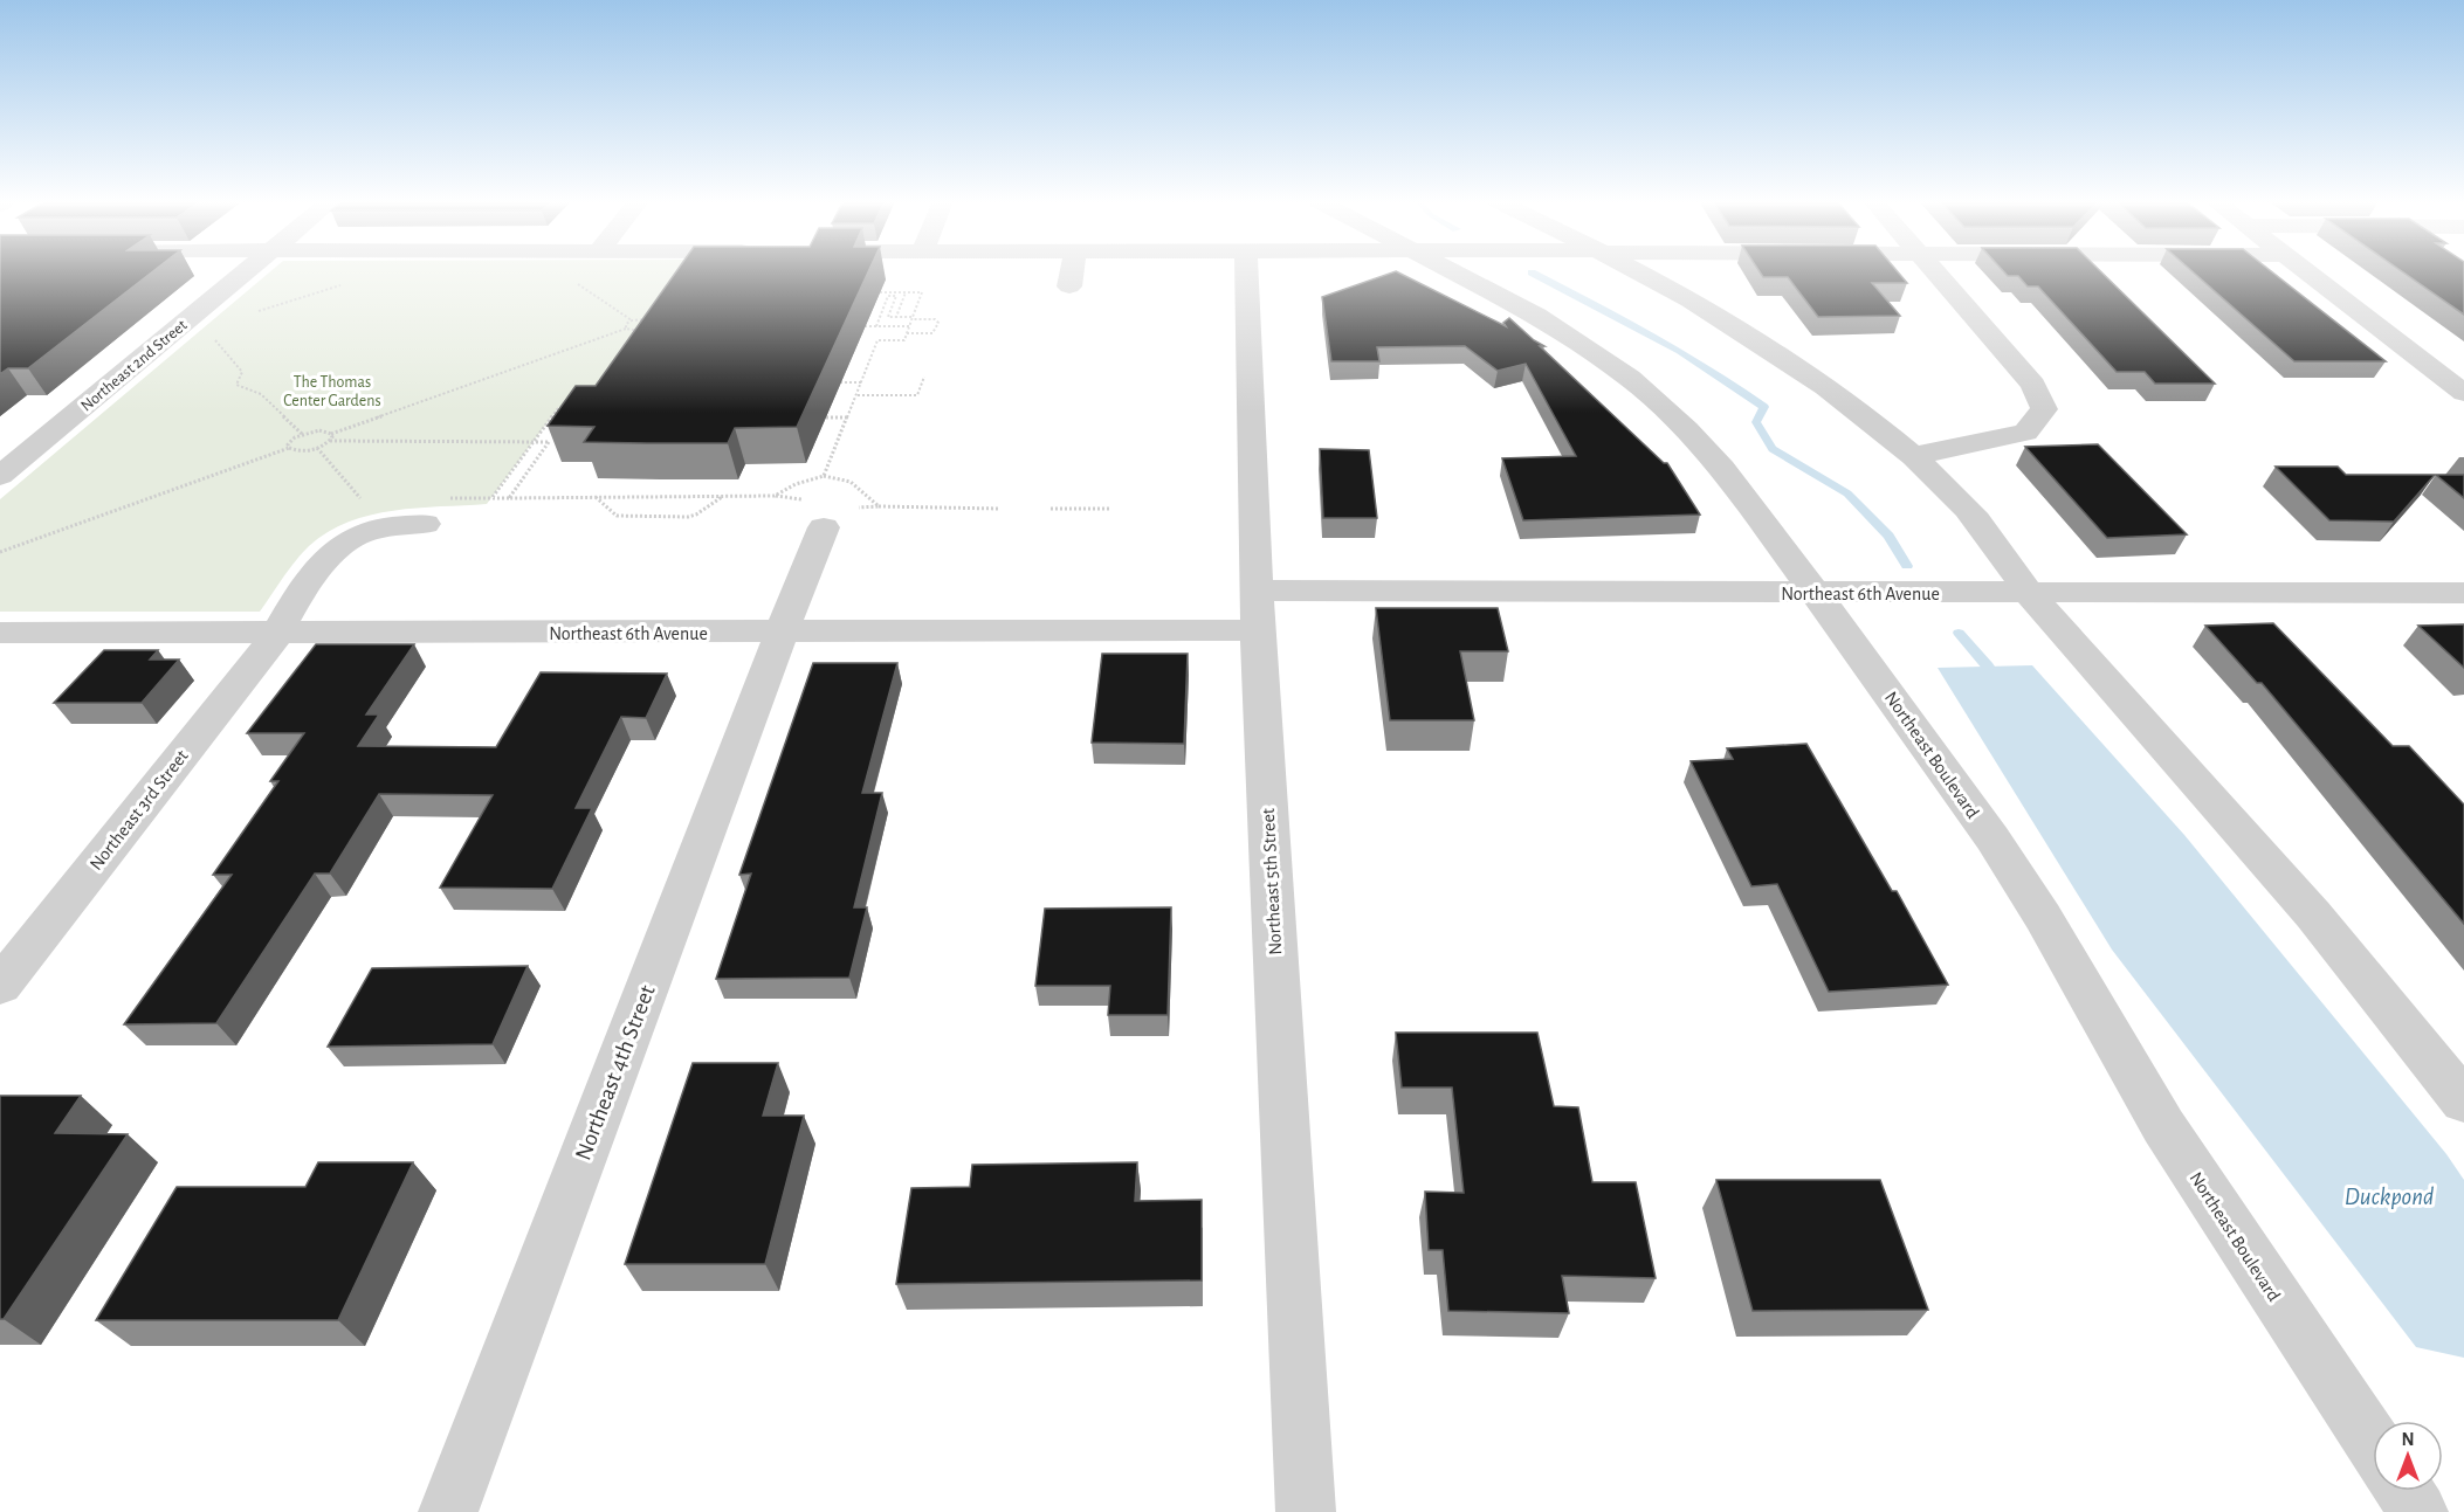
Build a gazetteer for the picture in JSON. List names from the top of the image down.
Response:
{
  "streets": {
    "street": [
      "Northeast 2nd Street",
      "Northeast 6th Avenue",
      "Northeast Boulevard",
      "Northeast 3rd Street",
      "Northeast 5th Street",
      "Northeast 4th Street"
    ]
  },
  "crossings": [
    ["Northeast 6th Avenue", "Northeast Boulevard"],
    ["Northeast 6th Avenue", "Northeast 3rd Street"],
    ["Northeast 6th Avenue", "Northeast 5th Street"],
    ["Northeast 6th Avenue", "Northeast 4th Street"]
  ],
  "water": ["Duckpond"],
  "parks": ["The Thomas Center Gardens"],
  "north": "top"
}
